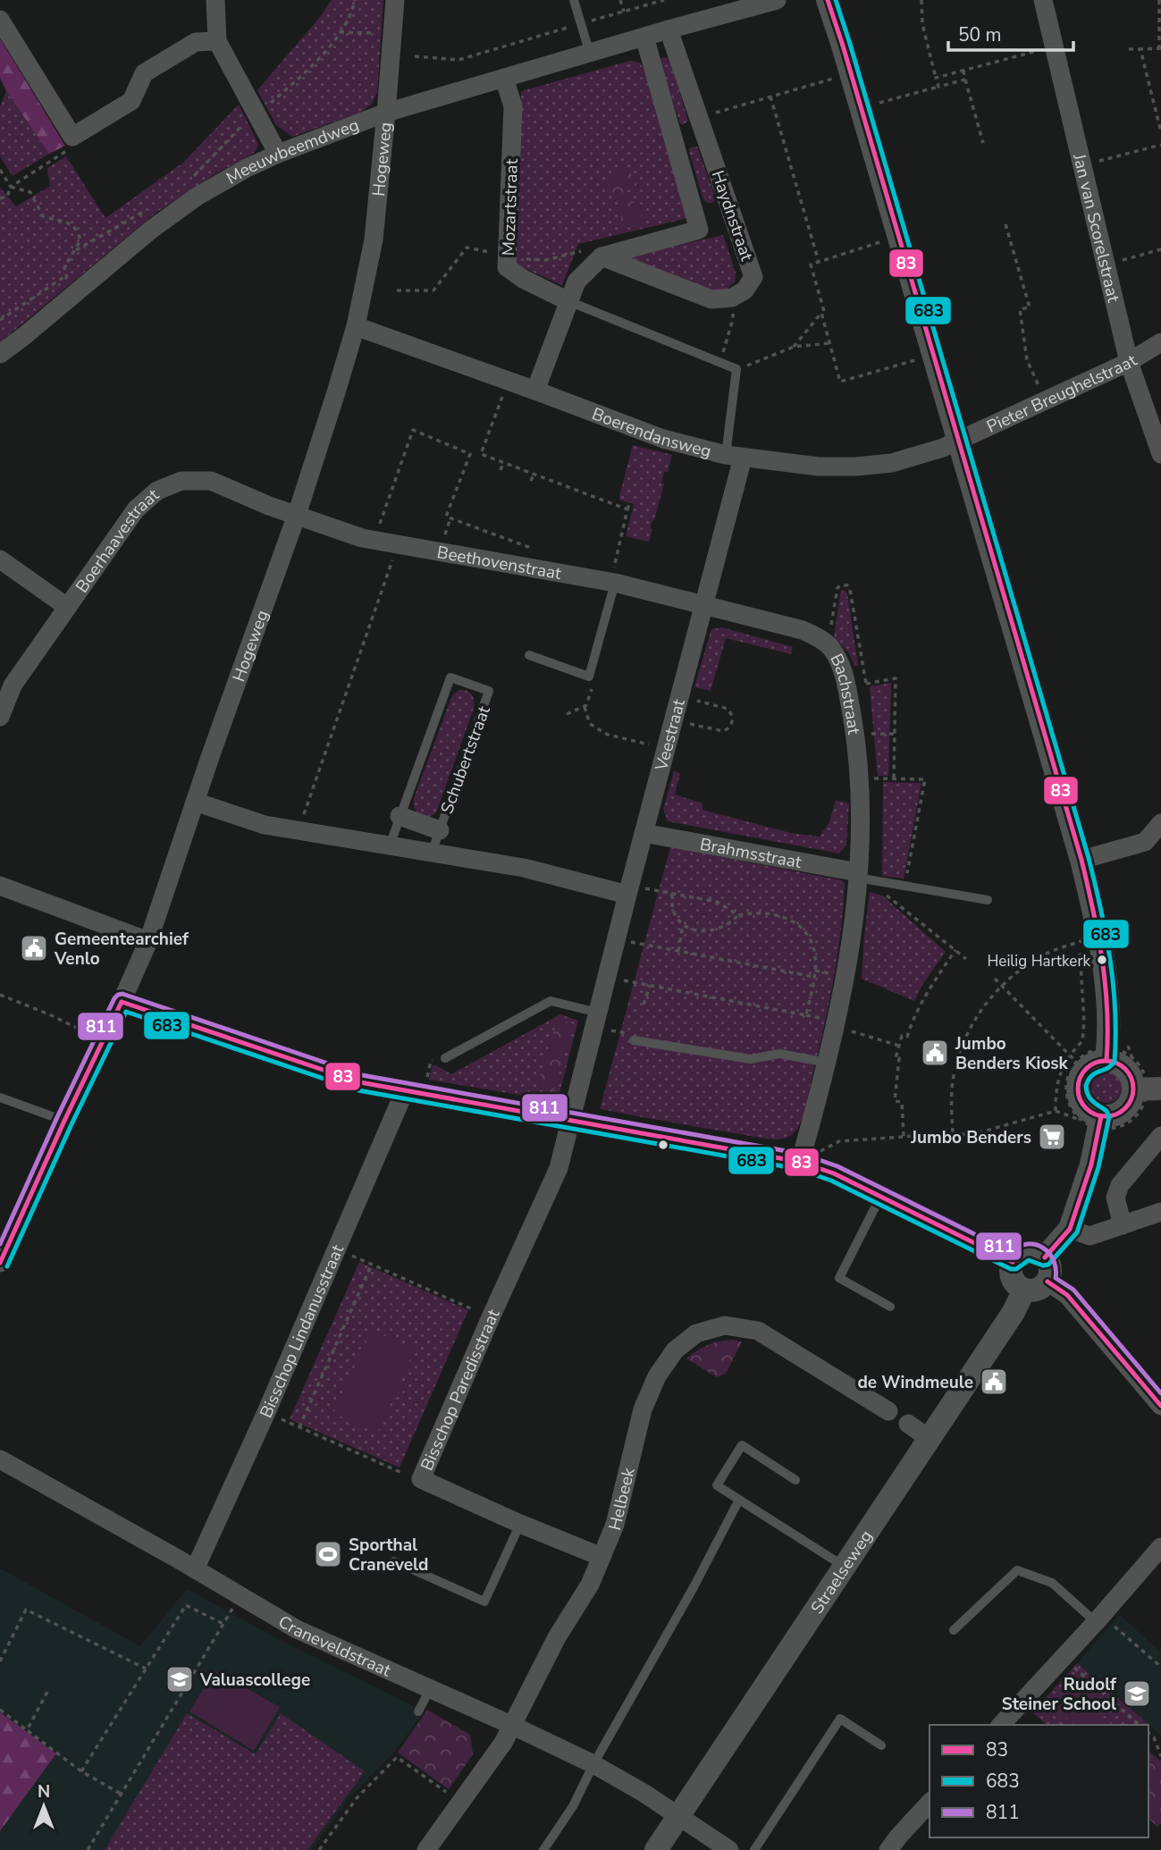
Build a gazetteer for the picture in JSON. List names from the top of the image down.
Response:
{
  "streets": {
    "street": [
      "Meeuwbeemdweg",
      "Hogeweg",
      "Mozartstraat",
      "Haydnstraat",
      "Jan van Scorelstraat",
      "Pieter Breughelstraat",
      "Boerendansweg",
      "Boerhaavestraat",
      "Beethovenstraat",
      "Bachstraat",
      "Veestraat",
      "Schubertstraat",
      "Brahmsstraat",
      "Bisschop Lindanusstraat",
      "Bisschop Paredisstraat",
      "Helbeek",
      "Straelseweg",
      "Craneveldstraat"
    ]
  },
  "crossings": [
    ["Meeuwbeemdweg", "Hogeweg"],
    ["Meeuwbeemdweg", "Mozartstraat"],
    ["Meeuwbeemdweg", "Haydnstraat"],
    ["Hogeweg", "Boerendansweg"],
    ["Hogeweg", "Boerhaavestraat"],
    ["Hogeweg", "Beethovenstraat"],
    ["Mozartstraat", "Haydnstraat"],
    ["Haydnstraat", "Boerendansweg"],
    ["Jan van Scorelstraat", "Pieter Breughelstraat"],
    ["Pieter Breughelstraat", "Boerendansweg"],
    ["Boerendansweg", "Veestraat"],
    ["Boerhaavestraat", "Beethovenstraat"],
    ["Beethovenstraat", "Bachstraat"],
    ["Beethovenstraat", "Veestraat"],
    ["Bachstraat", "Veestraat"],
    ["Bachstraat", "Brahmsstraat"],
    ["Veestraat", "Brahmsstraat"],
    ["Veestraat", "Bisschop Paredisstraat"],
    ["Bisschop Lindanusstraat", "Craneveldstraat"],
    ["Bisschop Paredisstraat", "Helbeek"],
    ["Helbeek", "Craneveldstraat"],
    ["Straelseweg", "Craneveldstraat"]
  ],
  "places": {
    "public building": ["Gemeentearchief Venlo", "Jumbo Benders Kiosk", "de Windmeule"],
    "other": ["Heilig Hartkerk"],
    "supermarket": ["Jumbo Benders"],
    "sports": ["Sporthal Craneveld"],
    "school or university": ["Valuascollege", "Rudolf Steiner School"]
  },
  "lines": ["transit line 83", "transit line 683", "transit line 811"],
  "legend": ["83", "683", "811"],
  "scale_bar": "50 m",
  "north": "top"
}
